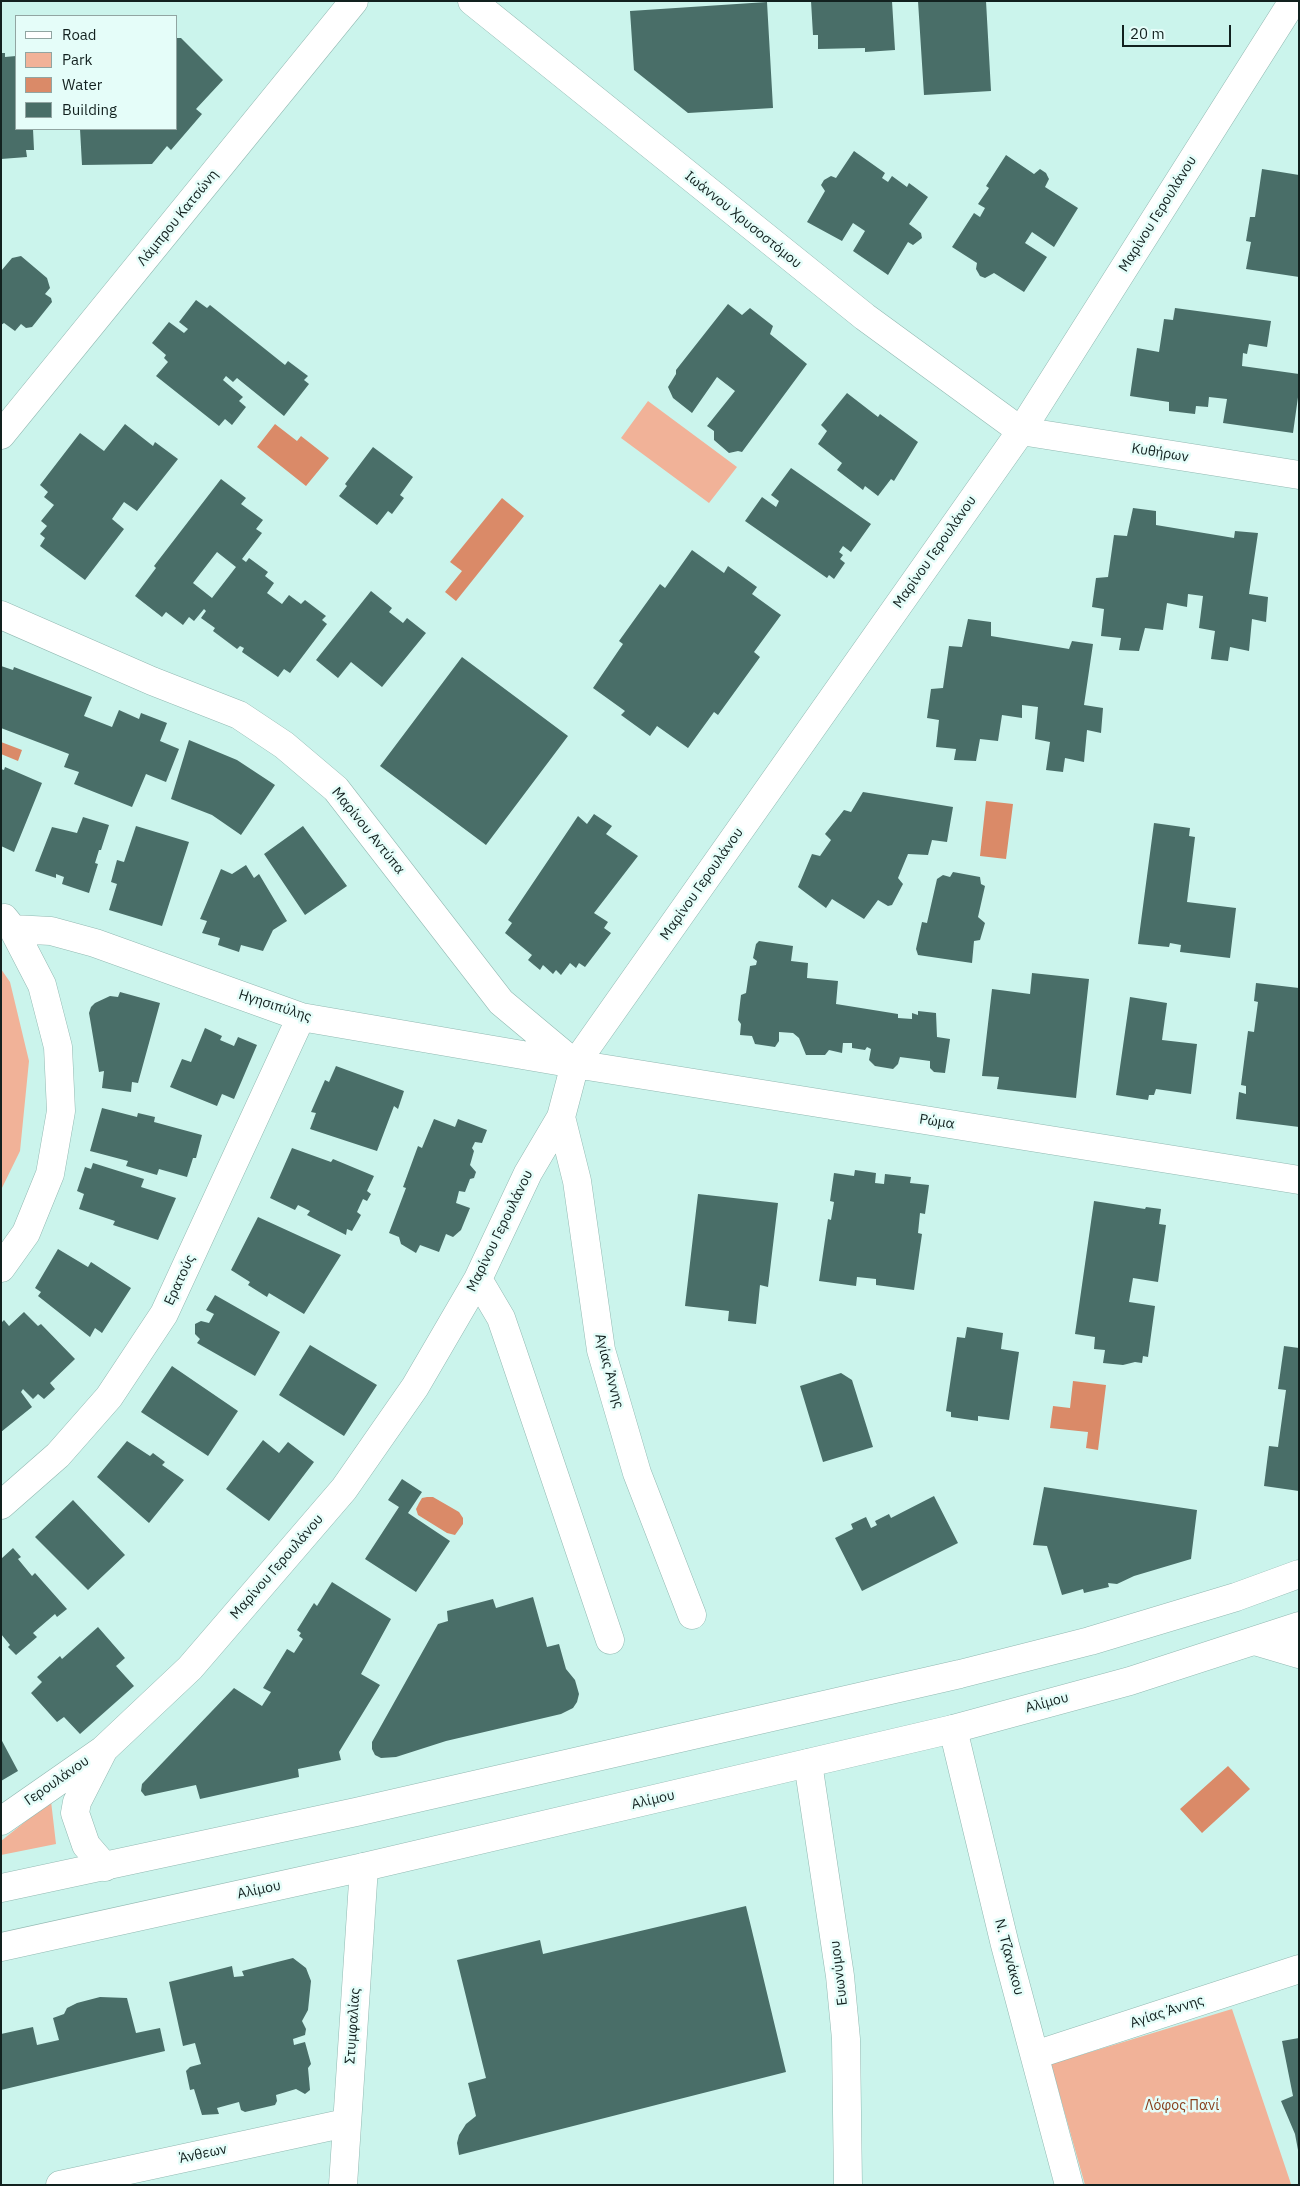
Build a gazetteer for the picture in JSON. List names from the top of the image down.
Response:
{
  "streets": {
    "street": [
      "Μαρίνου Γερουλάνου",
      "Λάμπρου Κατσώνη",
      "Ιωάννου Χρυσοστόμου",
      "Κυθήρων",
      "Μαρίνου Αντύπα",
      "Ηγησιπύλης",
      "Ρώμα",
      "Ερατούς",
      "Αγίας Άννης",
      "Αλίμου",
      "Γερουλάνου",
      "Ν. Τζανάκου",
      "Ευωνύμου",
      "Στυμφαλίας",
      "Άνθεων"
    ]
  },
  "crossings": [
    ["Μαρίνου Γερουλάνου", "Ιωάννου Χρυσοστόμου"],
    ["Μαρίνου Γερουλάνου", "Κυθήρων"],
    ["Μαρίνου Γερουλάνου", "Μαρίνου Αντύπα"],
    ["Μαρίνου Γερουλάνου", "Ηγησιπύλης"],
    ["Μαρίνου Γερουλάνου", "Ρώμα"],
    ["Μαρίνου Γερουλάνου", "Αγίας Άννης"],
    ["Μαρίνου Γερουλάνου", "Γερουλάνου"],
    ["Ιωάννου Χρυσοστόμου", "Κυθήρων"],
    ["Μαρίνου Αντύπα", "Ηγησιπύλης"],
    ["Μαρίνου Αντύπα", "Ρώμα"],
    ["Ηγησιπύλης", "Ρώμα"],
    ["Ηγησιπύλης", "Ερατούς"],
    ["Αγίας Άννης", "Ν. Τζανάκου"],
    ["Αλίμου", "Ν. Τζανάκου"],
    ["Αλίμου", "Ευωνύμου"],
    ["Αλίμου", "Στυμφαλίας"],
    ["Στυμφαλίας", "Άνθεων"]
  ],
  "parks": ["Λόφος Πανί"],
  "legend": [
    "Road",
    "Park",
    "Water",
    "Building"
  ],
  "scale_bar": "20 m"
}
